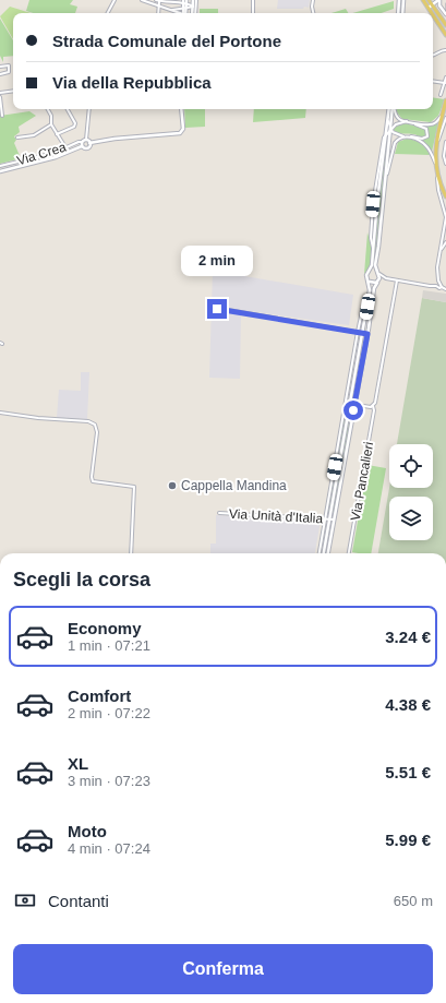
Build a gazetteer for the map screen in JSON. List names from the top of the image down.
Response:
{
  "streets": {
    "street": ["Via Crea", "Via Pancalieri", "Via Unità d'Italia"]
  },
  "places": ["Cappella Mandina"],
  "page": {
    "banner": ["Strada Comunale del Portone", "Via della Repubblica"],
    "bubble": "2 min",
    "heading": "Scegli la corsa",
    "list": [
      {
        "name": "Economy",
        "note": "1 min · 07:21",
        "value": "3.24 €"
      },
      {
        "name": "Comfort",
        "note": "2 min · 07:22",
        "value": "4.38 €"
      },
      {
        "name": "XL",
        "note": "3 min · 07:23",
        "value": "5.51 €"
      },
      {
        "name": "Moto",
        "note": "4 min · 07:24",
        "value": "5.99 €"
      }
    ],
    "pay": ["Contanti", "650 m"],
    "buttons": "Conferma"
  }
}
